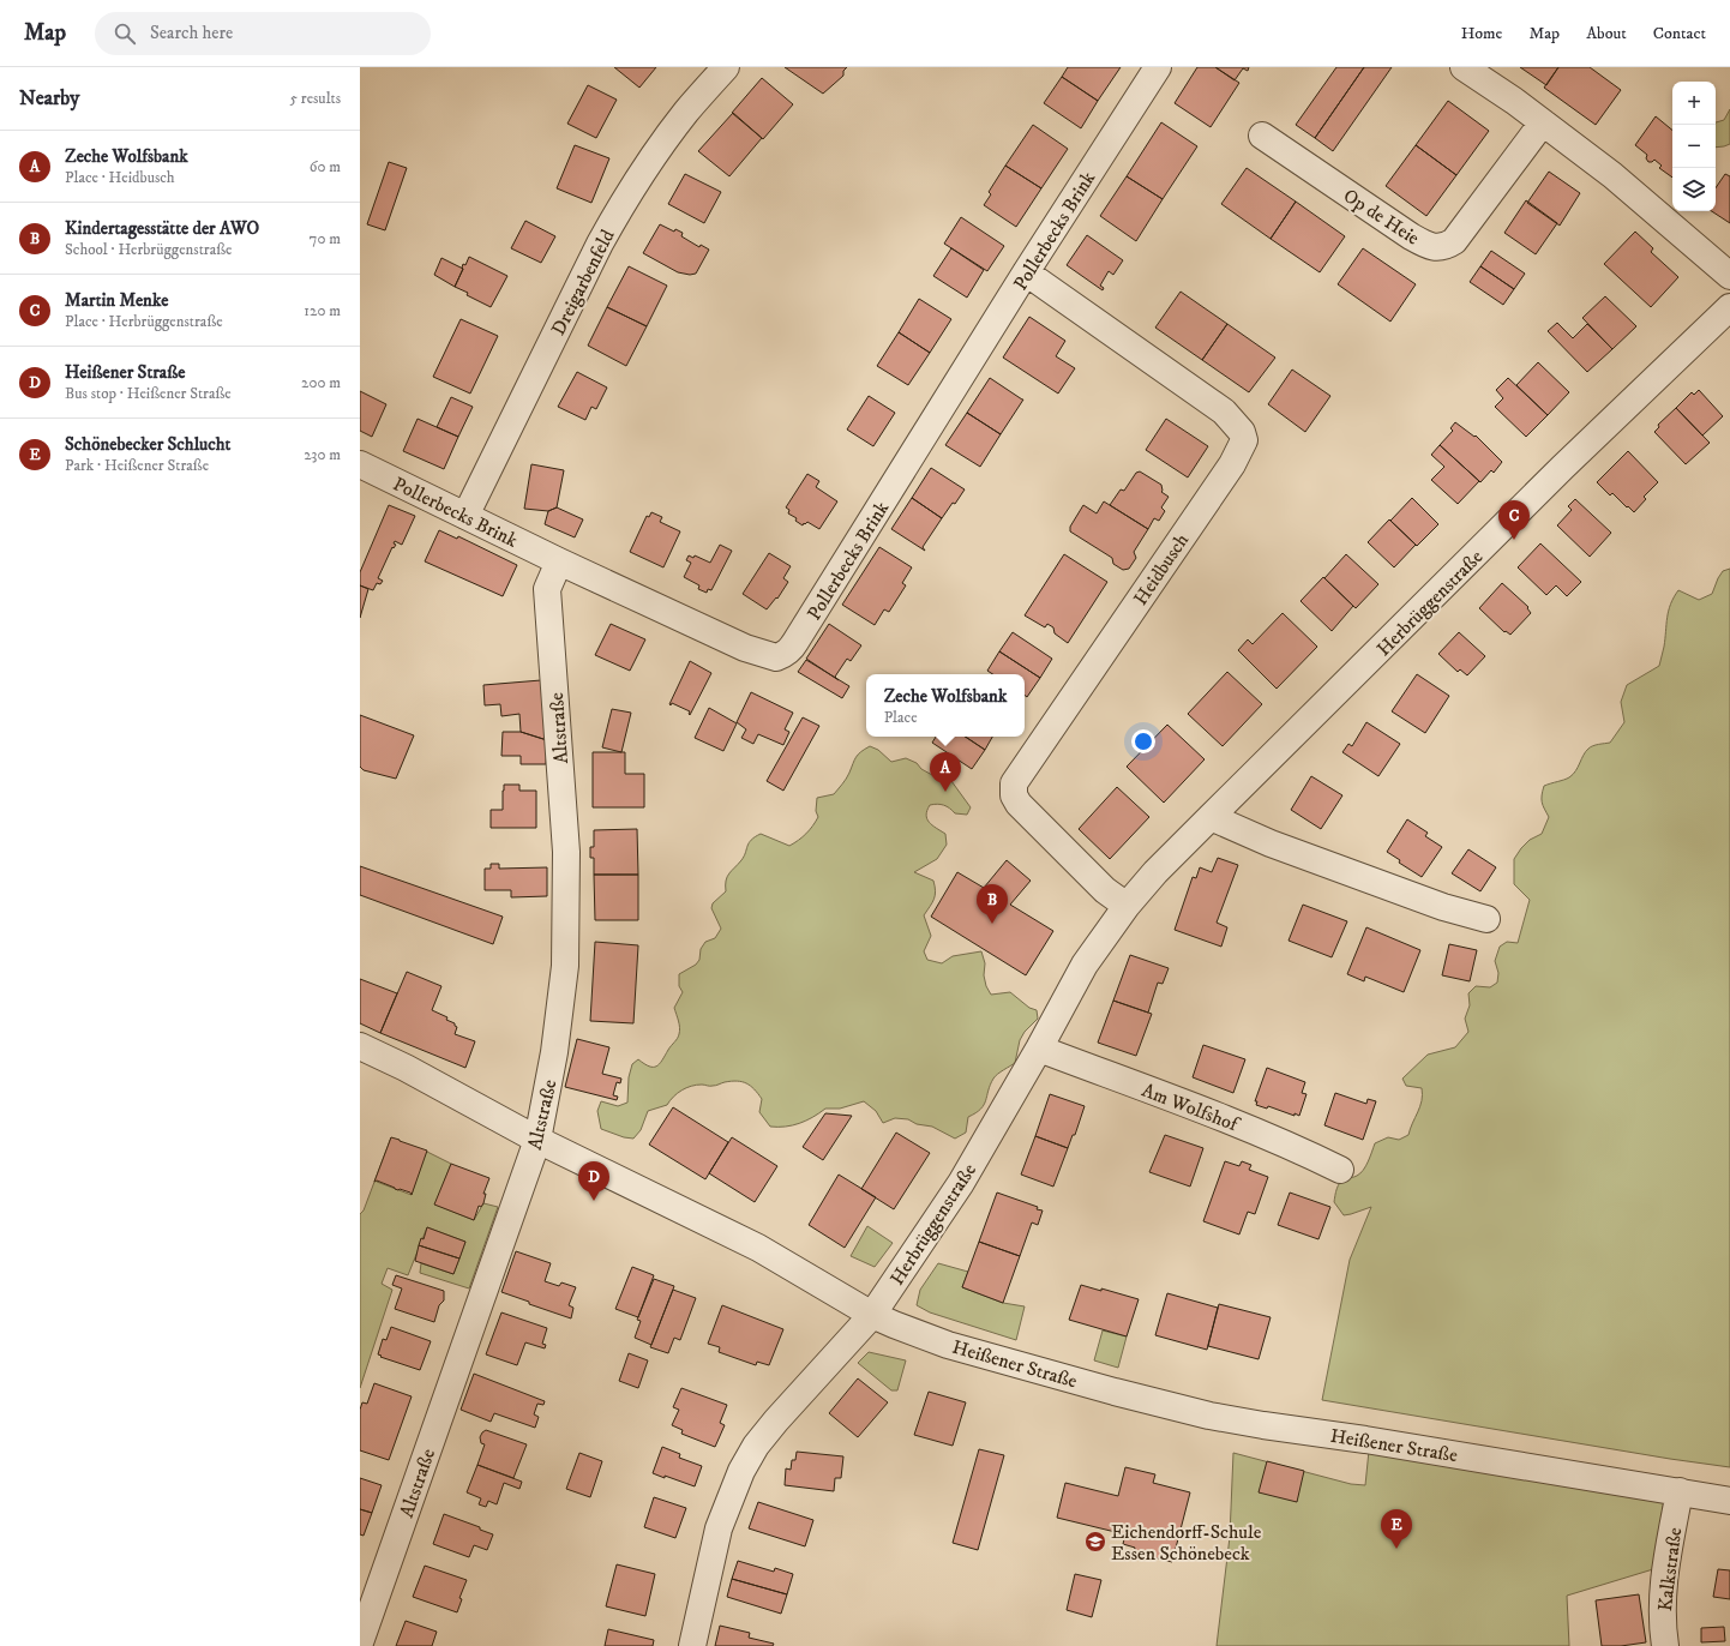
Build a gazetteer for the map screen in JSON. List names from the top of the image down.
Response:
{
  "streets": {
    "street": [
      "Op de Heie",
      "Pollerbecks Brink",
      "Dreigarbenfeld",
      "Heidbusch",
      "Herbrüggenstraße",
      "Altstraße",
      "Am Wolfshof",
      "Heißener Straße",
      "Kalkstraße"
    ]
  },
  "crossings": [
    ["Pollerbecks Brink", "Dreigarbenfeld"],
    ["Pollerbecks Brink", "Heidbusch"],
    ["Pollerbecks Brink", "Altstraße"],
    ["Heidbusch", "Herbrüggenstraße"],
    ["Herbrüggenstraße", "Am Wolfshof"],
    ["Herbrüggenstraße", "Heißener Straße"],
    ["Altstraße", "Heißener Straße"],
    ["Heißener Straße", "Kalkstraße"]
  ],
  "places": {
    "school or university": ["Eichendorff-Schule Essen Schönebeck"]
  },
  "page": {
    "header": "Map",
    "search": "Search here",
    "nav": [
      "Home",
      "Map",
      "About",
      "Contact"
    ],
    "heading": ["Nearby", "5 results"],
    "map_buttons": ["+", "−"],
    "list": [
      {
        "mark": "A",
        "name": "Zeche Wolfsbank",
        "note": "Place · Heidbusch",
        "value": "60 m"
      },
      {
        "mark": "B",
        "name": "Kindertagesstätte der AWO",
        "note": "School · Herbrüggenstraße",
        "value": "70 m"
      },
      {
        "mark": "C",
        "name": "Martin Menke",
        "note": "Place · Herbrüggenstraße",
        "value": "120 m"
      },
      {
        "mark": "D",
        "name": "Heißener Straße",
        "note": "Bus stop · Heißener Straße",
        "value": "200 m"
      },
      {
        "mark": "E",
        "name": "Schönebecker Schlucht",
        "note": "Park · Heißener Straße",
        "value": "230 m"
      }
    ],
    "pins": [
      "C",
      "A",
      "B",
      "D",
      "E"
    ],
    "popup": ["Zeche Wolfsbank", "Place"]
  }
}
